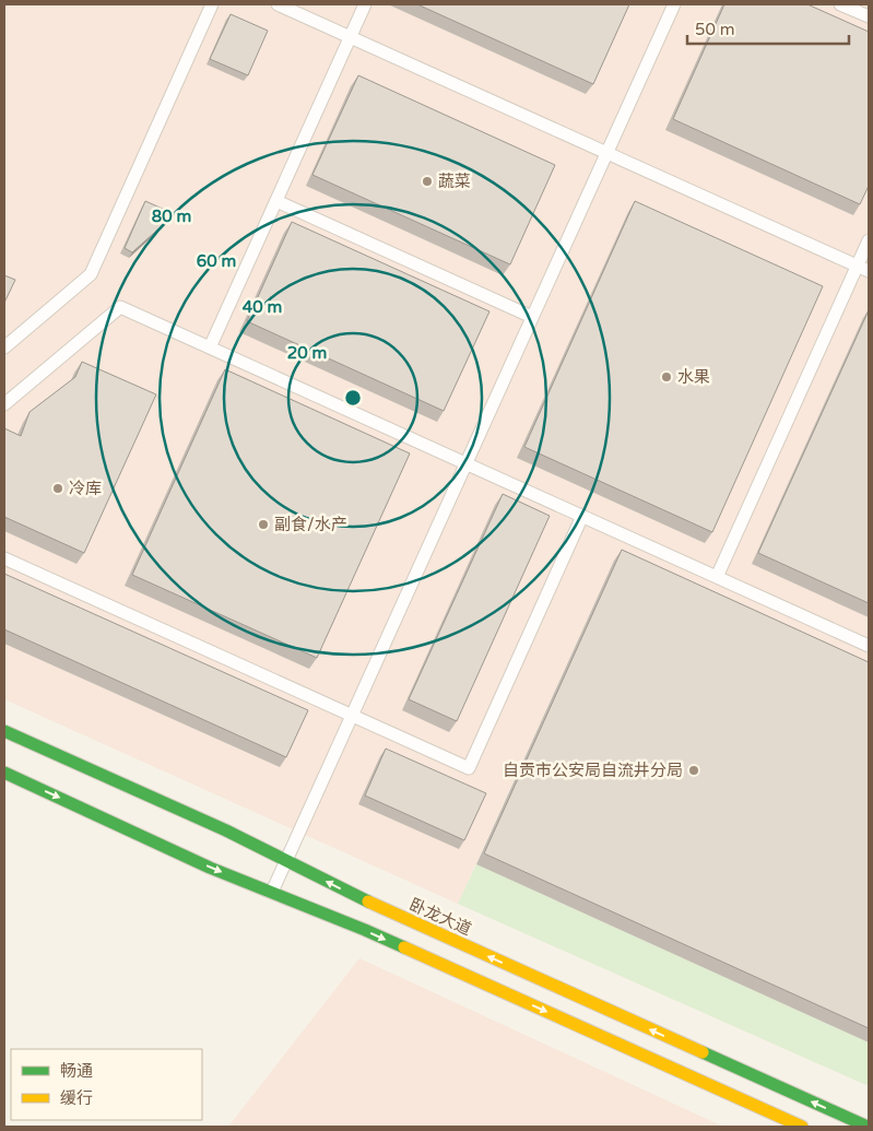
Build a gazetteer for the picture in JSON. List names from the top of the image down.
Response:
{
  "streets": {
    "main road": ["卧龙大道"]
  },
  "places": [
    "蔬菜",
    "水果",
    "冷库",
    "副食/水产",
    "自贡市公安局自流井分局"
  ],
  "legend": ["畅通", "缓行"],
  "scale_bar": "50 m",
  "rings": [
    "80 m",
    "60 m",
    "40 m",
    "20 m"
  ]
}
